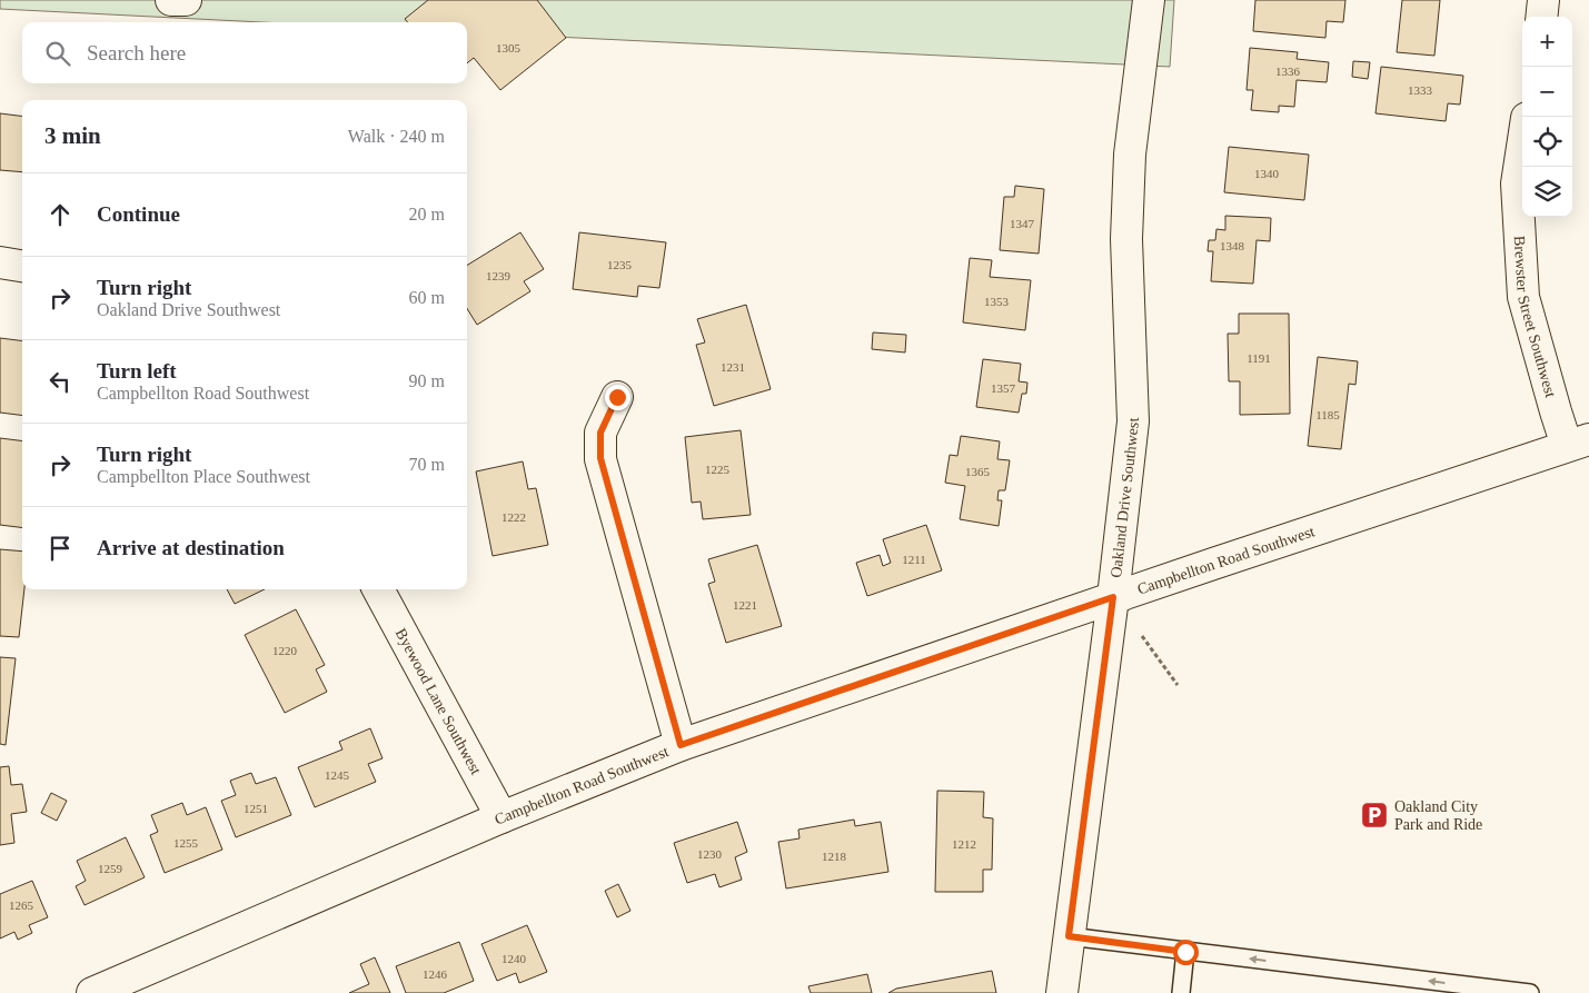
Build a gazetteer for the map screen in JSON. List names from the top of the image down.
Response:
{
  "streets": {
    "street": [
      "Brewster Street Southwest",
      "Oakland Drive Southwest",
      "Campbellton Road Southwest",
      "Byewood Lane Southwest"
    ]
  },
  "crossings": [
    ["Brewster Street Southwest", "Campbellton Road Southwest"],
    ["Oakland Drive Southwest", "Campbellton Road Southwest"],
    ["Campbellton Road Southwest", "Byewood Lane Southwest"]
  ],
  "places": {
    "parking": ["Oakland City Park and Ride"]
  },
  "house_numbers": [
    "1305",
    "1336",
    "1333",
    "1340",
    "1347",
    "1348",
    "1235",
    "1239",
    "1353",
    "1191",
    "1231",
    "1357",
    "1185",
    "1225",
    "1365",
    "1222",
    "1211",
    "1221",
    "1220",
    "1245",
    "1251",
    "1255",
    "1212",
    "1230",
    "1218",
    "1259",
    "1265",
    "1240",
    "1246"
  ],
  "page": {
    "map_buttons": ["+", "−"],
    "search": "Search here",
    "heading": ["3 min", "Walk · 240 m"],
    "list": [
      ["Continue", "20 m"],
      ["Turn right", "Oakland Drive Southwest", "60 m"],
      ["Turn left", "Campbellton Road Southwest", "90 m"],
      ["Turn right", "Campbellton Place Southwest", "70 m"],
      "Arrive at destination"
    ]
  }
}
